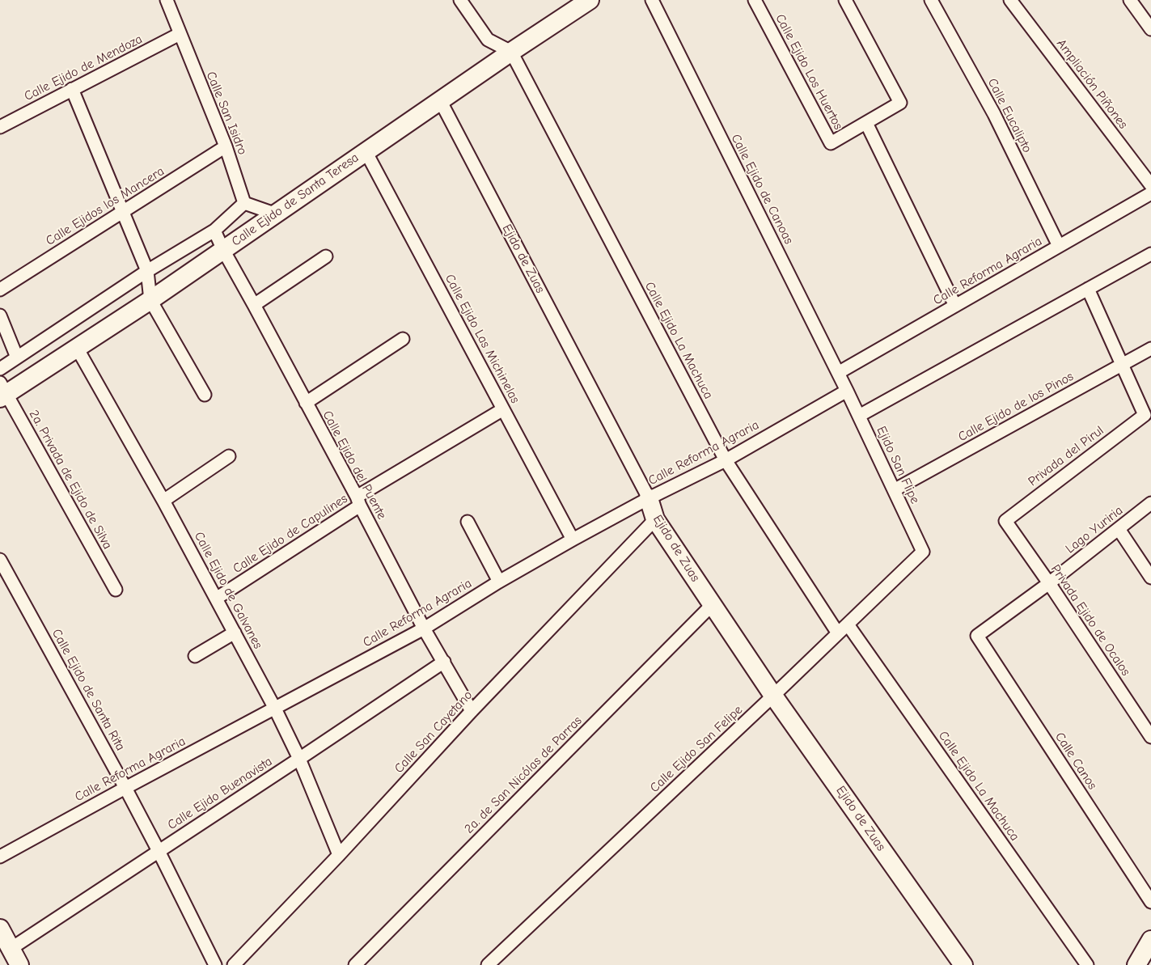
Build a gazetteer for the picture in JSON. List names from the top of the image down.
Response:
{
  "streets": {
    "street": [
      "Calle Ejido de Mendoza",
      "Calle Ejido Los Huertos",
      "Ampliación Piñones",
      "Calle San Isidro",
      "Calle Eucalipto",
      "Calle Ejido de Canoas",
      "Calle Ejido de Santa Teresa",
      "Calle Ejidos los Mancera",
      "Ejido de Zuas",
      "Calle Reforma Agraria",
      "Calle Ejido Las Michinelas",
      "Calle Ejido La Machuca",
      "Calle Ejido de los Pinos",
      "Privada del Pirul",
      "Calle Ejido del Puente",
      "Ejido San Flipe",
      "2a. Privada de Ejido de Silva",
      "Lago Yuriria",
      "Calle Ejido de Capulines",
      "Calle Ejido de Galvanes",
      "Privada Ejido de Ocalos",
      "Calle Ejido de Santa Rita",
      "Calle San Cayetano",
      "Calle Ejido San Felipe",
      "Calle Canos",
      "2a. de San Nicólas de Parras",
      "Calle Ejido Buenavista"
    ]
  },
  "crossings": [
    ["Calle Ejido de Mendoza", "Calle San Isidro"],
    ["Calle San Isidro", "Calle Ejido de Santa Teresa"],
    ["Calle San Isidro", "Calle Ejidos los Mancera"],
    ["Calle Eucalipto", "Calle Reforma Agraria"],
    ["Calle Ejido de Canoas", "Calle Reforma Agraria"],
    ["Calle Ejido de Canoas", "Ejido San Flipe"],
    ["Calle Ejido de Santa Teresa", "Ejido de Zuas"],
    ["Calle Ejido de Santa Teresa", "Calle Ejido Las Michinelas"],
    ["Calle Ejido de Santa Teresa", "Calle Ejido La Machuca"],
    ["Calle Ejido de Santa Teresa", "Calle Ejido del Puente"],
    ["Calle Ejido de Santa Teresa", "2a. Privada de Ejido de Silva"],
    ["Calle Ejido de Santa Teresa", "Calle Ejido de Galvanes"],
    ["Ejido de Zuas", "Calle Reforma Agraria"],
    ["Ejido de Zuas", "Calle San Cayetano"],
    ["Ejido de Zuas", "Calle Ejido San Felipe"],
    ["Ejido de Zuas", "2a. de San Nicólas de Parras"],
    ["Calle Reforma Agraria", "Calle Ejido Las Michinelas"],
    ["Calle Reforma Agraria", "Calle Ejido La Machuca"],
    ["Calle Reforma Agraria", "Calle Ejido del Puente"],
    ["Calle Reforma Agraria", "Ejido San Flipe"],
    ["Calle Reforma Agraria", "Calle Ejido de Galvanes"],
    ["Calle Reforma Agraria", "Calle Ejido de Santa Rita"],
    ["Calle Ejido Las Michinelas", "Calle Ejido de Capulines"],
    ["Calle Ejido La Machuca", "Calle Ejido San Felipe"],
    ["Calle Ejido de los Pinos", "Privada del Pirul"],
    ["Calle Ejido de los Pinos", "Ejido San Flipe"],
    ["Privada del Pirul", "Privada Ejido de Ocalos"],
    ["Calle Ejido del Puente", "Calle Ejido de Capulines"],
    ["Calle Ejido del Puente", "Calle San Cayetano"],
    ["Calle Ejido del Puente", "Calle Ejido Buenavista"],
    ["Ejido San Flipe", "Calle Ejido San Felipe"],
    ["Lago Yuriria", "Privada Ejido de Ocalos"],
    ["Lago Yuriria", "Calle Canos"],
    ["Calle Ejido de Capulines", "Calle Ejido de Galvanes"],
    ["Calle Ejido de Galvanes", "Calle San Cayetano"],
    ["Calle Ejido de Galvanes", "Calle Ejido Buenavista"],
    ["Calle Ejido de Santa Rita", "Calle Ejido Buenavista"]
  ]
}
